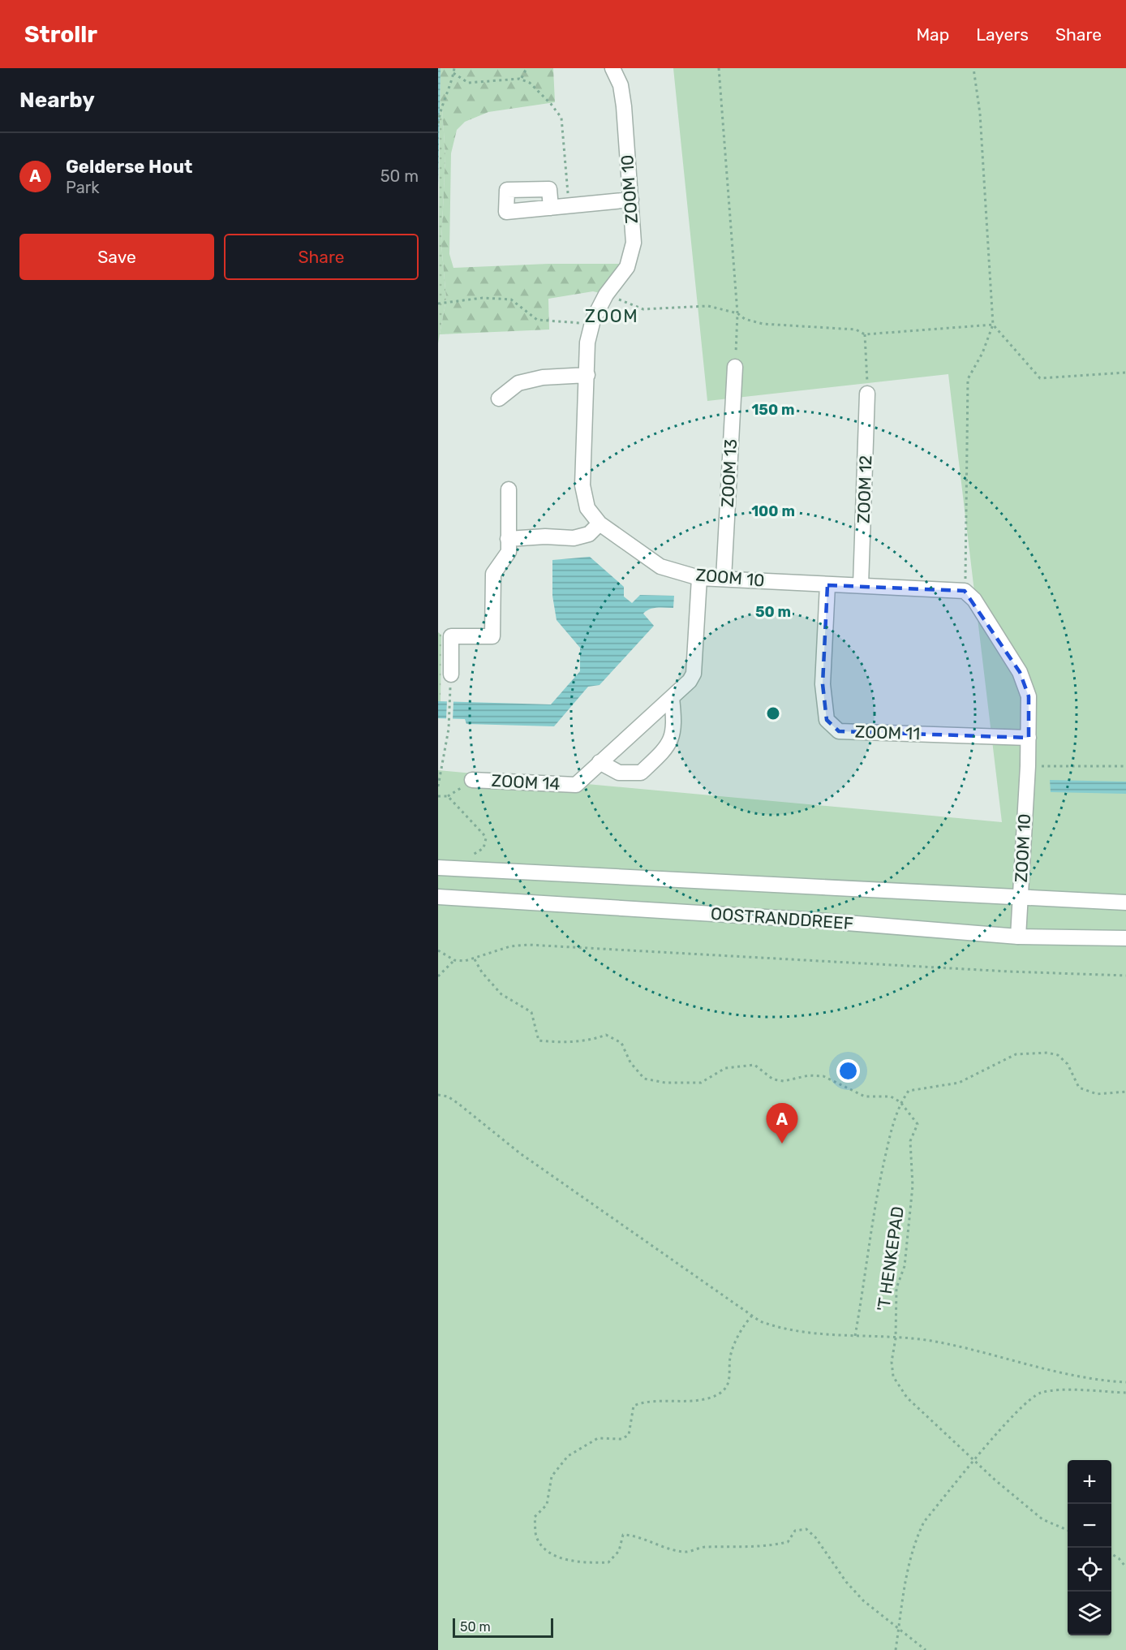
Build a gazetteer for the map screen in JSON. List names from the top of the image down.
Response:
{
  "streets": {
    "street": [
      "ZOOM 10",
      "ZOOM 13",
      "ZOOM 12",
      "ZOOM 11",
      "ZOOM 14",
      "OOSTRANDDREEF"
    ],
    "path": ["'T HENKEPAD"]
  },
  "crossings": [
    ["ZOOM 10", "ZOOM 13"],
    ["ZOOM 10", "ZOOM 12"],
    ["ZOOM 10", "ZOOM 11"],
    ["ZOOM 10", "ZOOM 14"],
    ["ZOOM 10", "OOSTRANDDREEF"]
  ],
  "districts": ["ZOOM"],
  "scale_bar": "50 m",
  "page": {
    "header": "Strollr",
    "nav": ["Map", "Layers", "Share"],
    "heading": "Nearby",
    "list": [
      {
        "mark": "A",
        "name": "Gelderse Hout",
        "note": "Park",
        "value": "50 m"
      }
    ],
    "buttons": ["Save", "Share"],
    "pins": "A",
    "map_buttons": ["+", "−"],
    "scale": "50 m"
  },
  "rings": ["150 m", "100 m", "50 m"]
}
